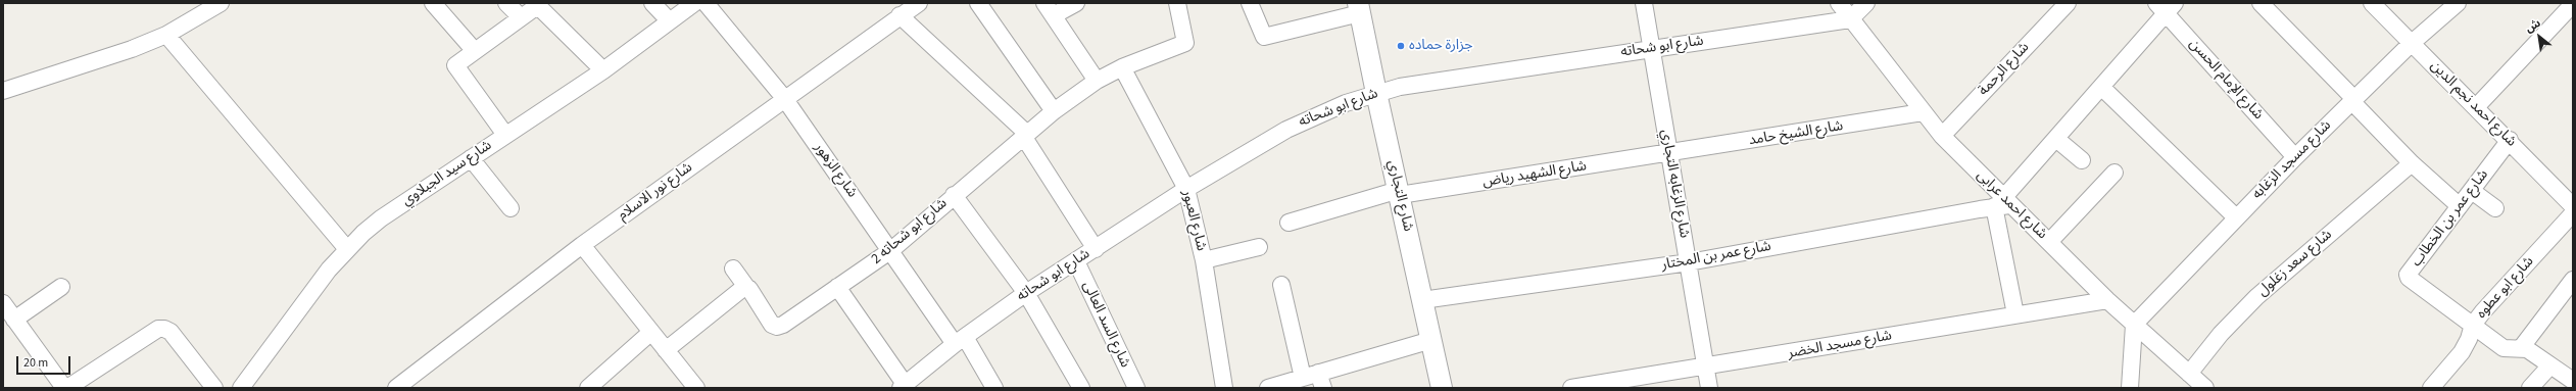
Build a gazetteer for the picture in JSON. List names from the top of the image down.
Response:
{
  "streets": {
    "street": [
      "شارع ابو شحاته",
      "شارع الرحمة",
      "شارع الإمام الحسن",
      "شارع احمد نجم الدين",
      "شارع الشيخ حامد",
      "شارع مسجد الزغابه",
      "شارع الزهور",
      "شارع سيد الجبلاوي",
      "شارع الشهيد رياض",
      "شارع الزغابه التجاري",
      "شارع نور الاسلام",
      "شارع التجاري",
      "شارع احمد عرابى",
      "شارع عمر بن الخطاب",
      "شارع العبور",
      "شارع ابو شحاته 2",
      "شارع عمر بن المختار",
      "شارع سعد زغلول",
      "شارع ابو عطوه",
      "شارع السد العالى",
      "شارع مسجد الخضر"
    ]
  },
  "crossings": [
    ["شارع ابو شحاته", "شارع الزهور"],
    ["شارع ابو شحاته", "شارع الزغابه التجاري"],
    ["شارع ابو شحاته", "شارع التجاري"],
    ["شارع ابو شحاته", "شارع احمد عرابى"],
    ["شارع ابو شحاته", "شارع العبور"],
    ["شارع ابو شحاته", "شارع السد العالى"],
    ["شارع الرحمة", "شارع احمد عرابى"],
    ["شارع الإمام الحسن", "شارع مسجد الزغابه"],
    ["شارع احمد نجم الدين", "شارع مسجد الزغابه"],
    ["شارع احمد نجم الدين", "شارع عمر بن الخطاب"],
    ["شارع احمد نجم الدين", "شارع ابو عطوه"],
    ["شارع الشيخ حامد", "شارع الشهيد رياض"],
    ["شارع الشيخ حامد", "شارع الزغابه التجاري"],
    ["شارع الشيخ حامد", "شارع احمد عرابى"],
    ["شارع مسجد الزغابه", "شارع احمد عرابى"],
    ["شارع الزهور", "شارع نور الاسلام"],
    ["شارع الزهور", "شارع ابو شحاته 2"],
    ["شارع الشهيد رياض", "شارع الزغابه التجاري"],
    ["شارع الشهيد رياض", "شارع التجاري"],
    ["شارع الزغابه التجاري", "شارع عمر بن المختار"],
    ["شارع الزغابه التجاري", "شارع مسجد الخضر"],
    ["شارع التجاري", "شارع عمر بن المختار"],
    ["شارع احمد عرابى", "شارع عمر بن المختار"],
    ["شارع احمد عرابى", "شارع سعد زغلول"],
    ["شارع احمد عرابى", "شارع مسجد الخضر"],
    ["شارع عمر بن الخطاب", "شارع ابو عطوه"],
    ["شارع العبور", "شارع ابو شحاته 2"]
  ],
  "places": ["جزارة حماده"],
  "scale_bar": "20 m",
  "north": "top left"
}
